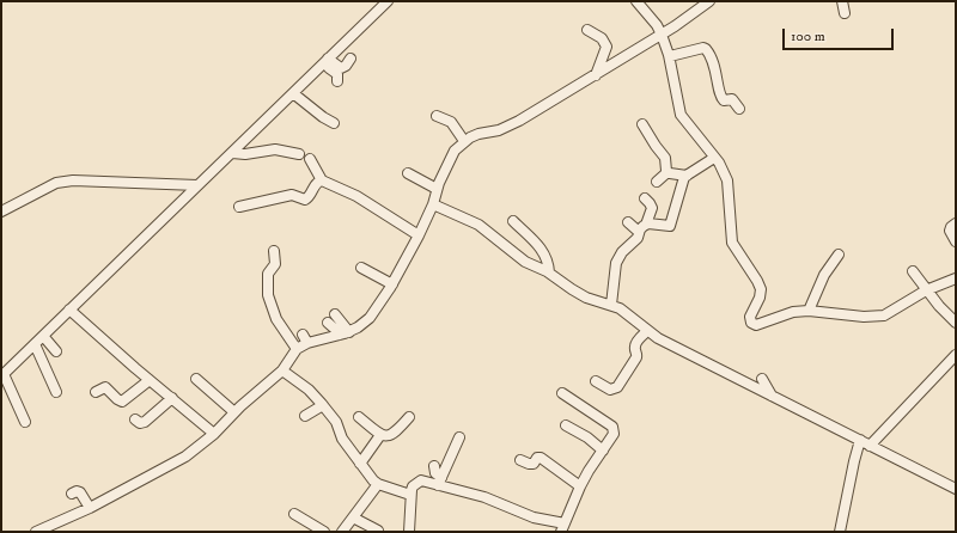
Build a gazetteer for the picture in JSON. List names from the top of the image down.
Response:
{
  "scale_bar": "100 m"
}
